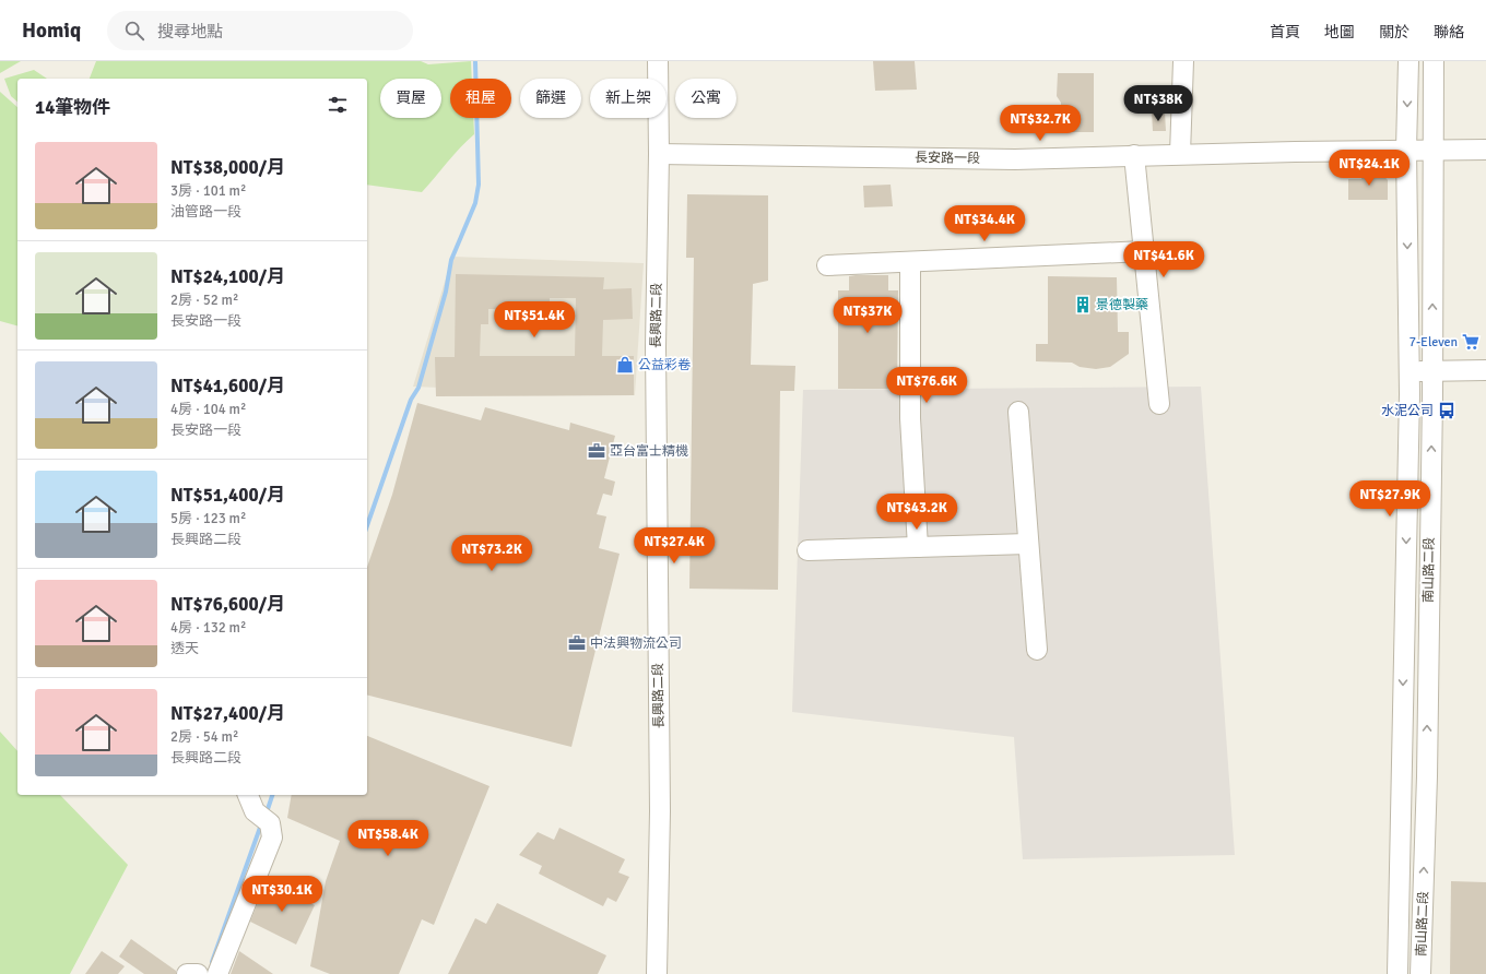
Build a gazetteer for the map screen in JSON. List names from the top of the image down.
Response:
{
  "streets": {
    "street": ["長安路一段", "長興路二段", "南山路二段"]
  },
  "crossings": [
    ["長安路一段", "長興路二段"],
    ["長安路一段", "南山路二段"]
  ],
  "places": {
    "building": ["景德製藥"],
    "supermarket": ["7-Eleven"],
    "shop": ["公益彩卷"],
    "bus stop": ["水泥公司"],
    "office": ["亞台富士精機", "中法興物流公司"]
  },
  "page": {
    "header": "Homiq",
    "search": "搜尋地點",
    "nav": [
      "首頁",
      "地圖",
      "關於",
      "聯絡"
    ],
    "chip": [
      "買屋",
      "租屋",
      "篩選",
      "新上架",
      "公寓"
    ],
    "heading": "14筆物件",
    "price": [
      "NT$38K",
      "NT$32.7K",
      "NT$24.1K",
      "NT$34.4K",
      "NT$41.6K",
      "NT$37K",
      "NT$51.4K",
      "NT$76.6K",
      "NT$27.9K",
      "NT$43.2K",
      "NT$27.4K",
      "NT$73.2K",
      "NT$58.4K",
      "NT$30.1K"
    ],
    "list": [
      {
        "name": "NT$38,000/月",
        "note": "3房 · 101 m² · 油管路一段"
      },
      {
        "name": "NT$24,100/月",
        "note": "2房 · 52 m² · 長安路一段"
      },
      {
        "name": "NT$41,600/月",
        "note": "4房 · 104 m² · 長安路一段"
      },
      {
        "name": "NT$51,400/月",
        "note": "5房 · 123 m² · 長興路二段"
      },
      {
        "name": "NT$76,600/月",
        "note": "4房 · 132 m² · 透天"
      },
      {
        "name": "NT$27,400/月",
        "note": "2房 · 54 m² · 長興路二段"
      }
    ]
  }
}
